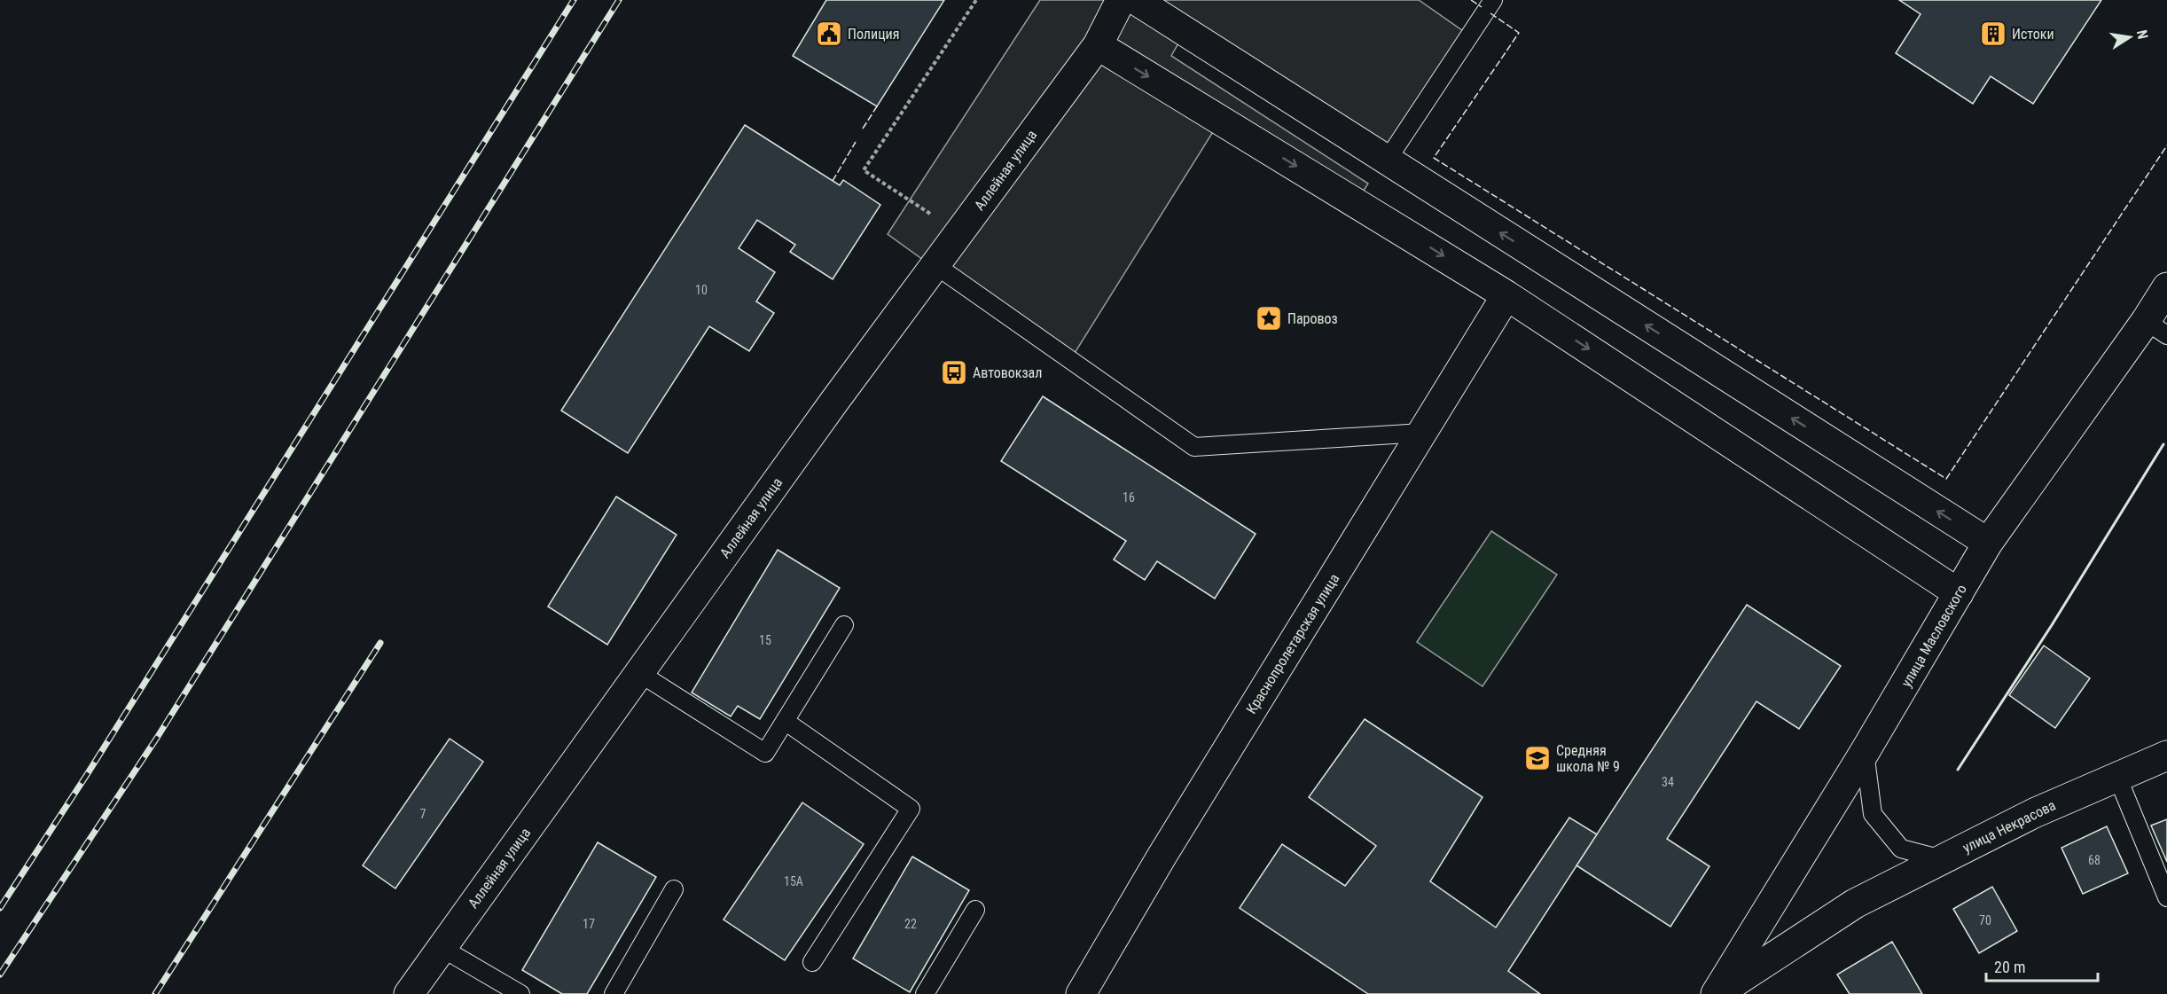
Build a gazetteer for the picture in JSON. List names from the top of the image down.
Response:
{
  "streets": {
    "street": [
      "Аллейная улица",
      "улица Масловского",
      "Краснопролетарская улица",
      "улица Некрасова"
    ]
  },
  "crossings": [
    ["улица Масловского", "улица Некрасова"]
  ],
  "places": {
    "public building": ["Полиция"],
    "building": ["Истоки"],
    "place": ["Паровоз"],
    "bus stop": ["Автовокзал"],
    "school or university": ["Средняя школа № 9"]
  },
  "house_numbers": [
    "10",
    "16",
    "15",
    "34",
    "7",
    "68",
    "15А",
    "70",
    "17",
    "22"
  ],
  "scale_bar": "20 m",
  "north": "right"
}
